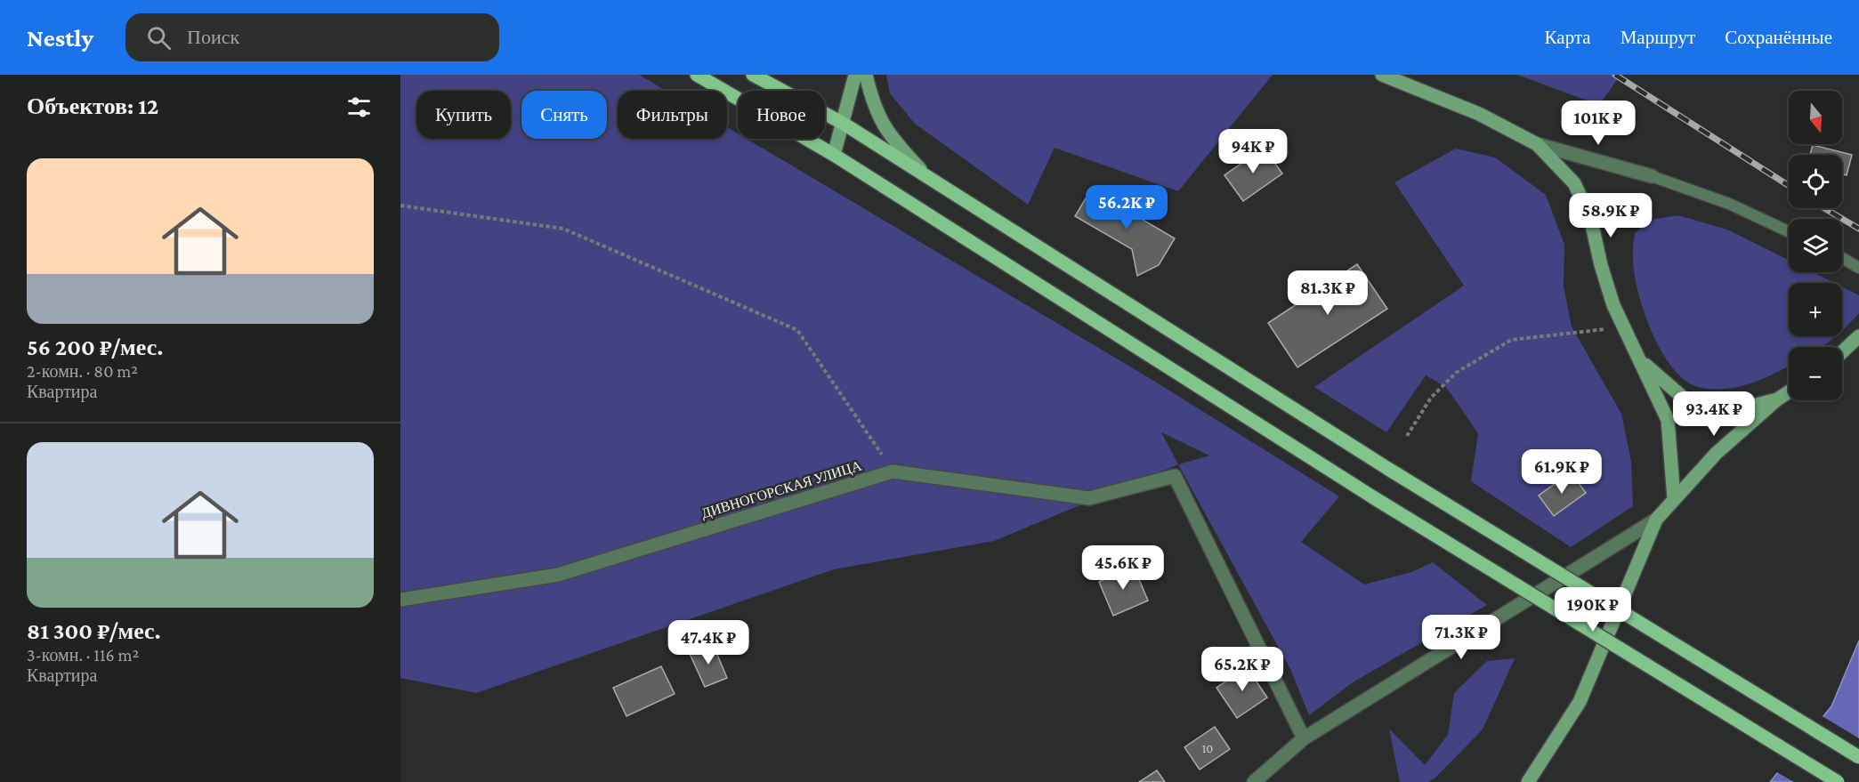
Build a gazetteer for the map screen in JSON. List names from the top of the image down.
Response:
{
  "streets": {
    "street": ["ДИВНОГОРСКАЯ УЛИЦА"]
  },
  "house_numbers": ["10"],
  "north": "bottom",
  "page": {
    "header": "Nestly",
    "search": "Поиск",
    "nav": ["Карта", "Маршрут", "Сохранённые"],
    "heading": "Объектов: 12",
    "map_buttons": ["+", "−"],
    "chip": [
      "Купить",
      "Снять",
      "Фильтры",
      "Новое"
    ],
    "price": [
      "101K ₽",
      "94K ₽",
      "56.2K ₽",
      "58.9K ₽",
      "81.3K ₽",
      "93.4K ₽",
      "61.9K ₽",
      "45.6K ₽",
      "190K ₽",
      "71.3K ₽",
      "47.4K ₽",
      "65.2K ₽"
    ],
    "list": [
      {
        "name": "56 200 ₽/мес.",
        "note": "2-комн. · 80 m² · Квартира"
      },
      {
        "name": "81 300 ₽/мес.",
        "note": "3-комн. · 116 m² · Квартира"
      }
    ]
  }
}
